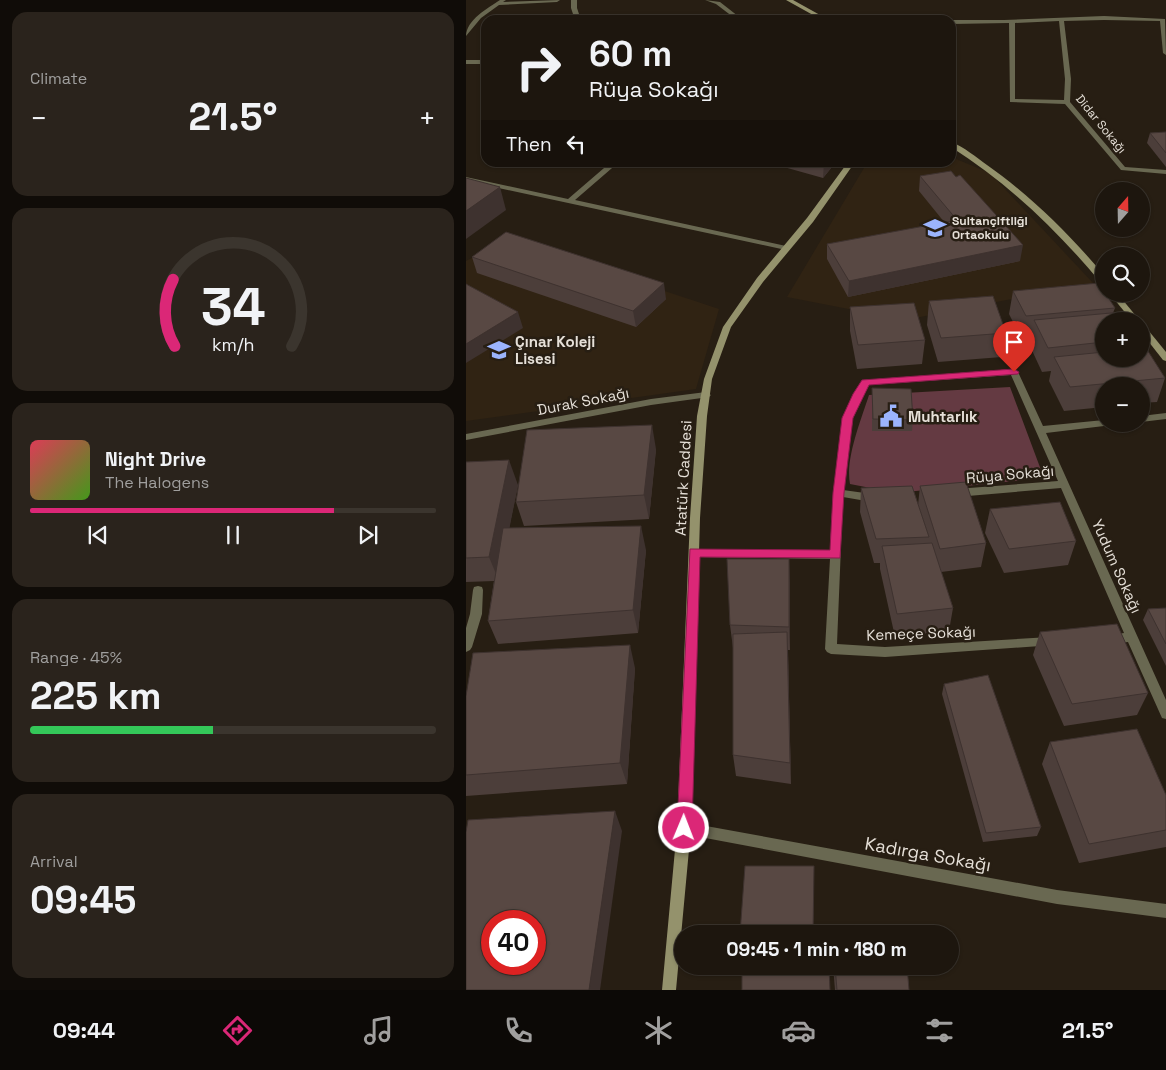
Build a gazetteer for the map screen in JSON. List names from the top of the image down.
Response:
{
  "streets": {
    "street": [
      "Didar Sokağı",
      "Durak Sokağı",
      "Rüya Sokağı",
      "Atatürk Caddesi",
      "Yudum Sokağı",
      "Kemeçe Sokağı",
      "Kadırga Sokağı"
    ]
  },
  "crossings": [
    ["Durak Sokağı", "Atatürk Caddesi"],
    ["Rüya Sokağı", "Yudum Sokağı"],
    ["Atatürk Caddesi", "Kadırga Sokağı"],
    ["Yudum Sokağı", "Kemeçe Sokağı"]
  ],
  "places": {
    "school or university": ["Sultançiftliği Ortaokulu", "Çınar Koleji Lisesi"],
    "public building": ["Muhtarlık"]
  },
  "north": "top",
  "page": {
    "tile": [
      "Climate",
      ["Range · 45%", "225 km"],
      ["Arrival", "09:45"]
    ],
    "turn": ["60 m", "Rüya Sokağı"],
    "heat": ["−", "21.5°", "+"],
    "then": "Then",
    "map_buttons": ["+", "−"],
    "song": ["Night Drive", "The Halogens"],
    "limit": "40",
    "trip": "09:45 · 1 min · 180 m",
    "tabs": ["09:44", "21.5°"],
    "gauge": ["34", "km/h"]
  }
}
